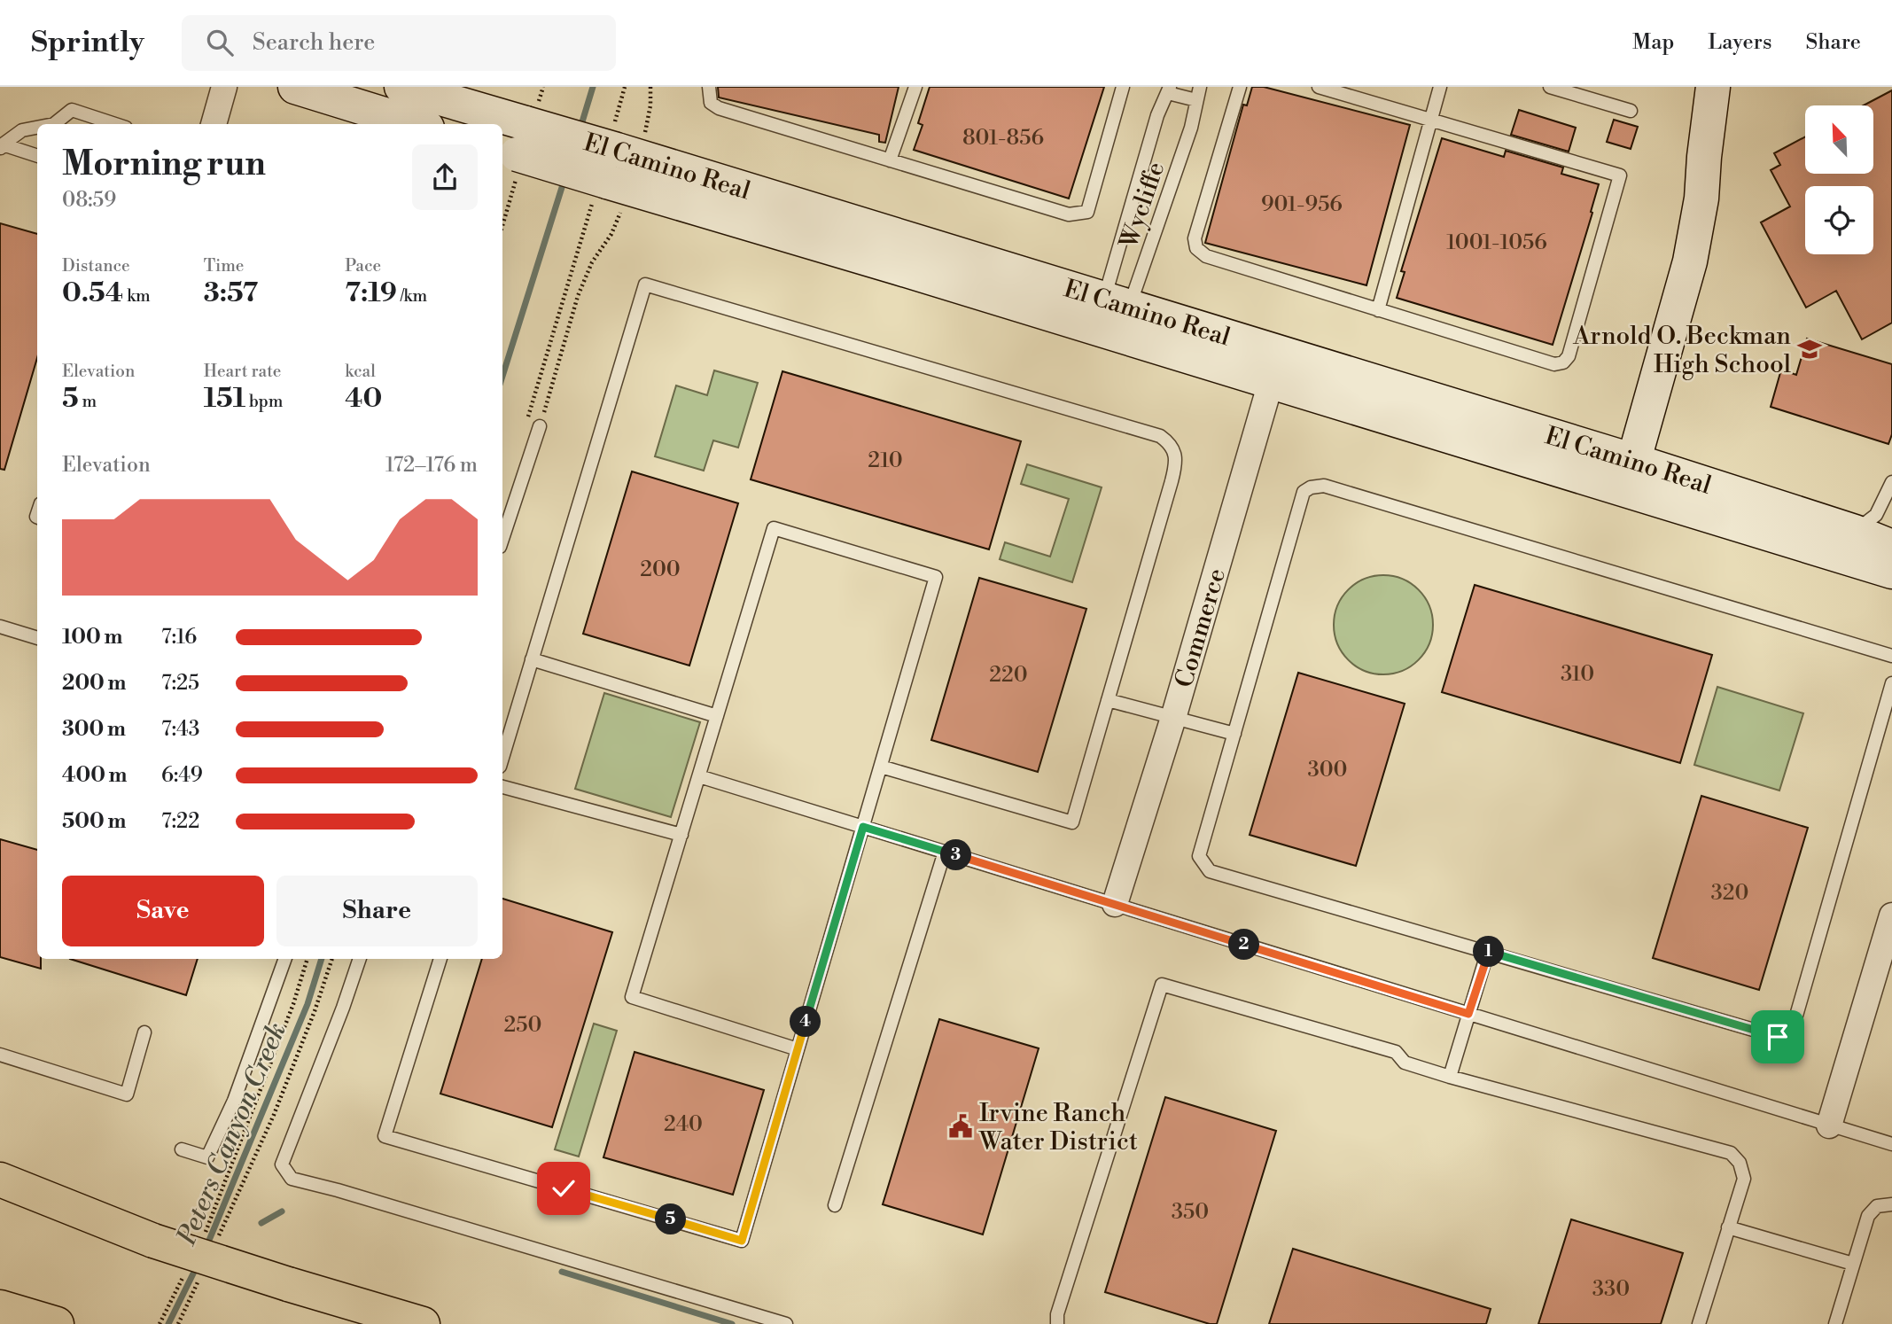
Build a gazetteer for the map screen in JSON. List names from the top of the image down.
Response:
{
  "streets": {
    "main road": ["El Camino Real"],
    "street": ["Commerce"],
    "lane": ["Wycliffe"]
  },
  "crossings": [
    ["El Camino Real", "Wycliffe"],
    ["El Camino Real", "Commerce"]
  ],
  "water": ["Peters Canyon Creek"],
  "places": {
    "school or university": ["Arnold O. Beckman High School"],
    "public building": ["Irvine Ranch Water District"]
  },
  "house_numbers": [
    "801-856",
    "901-956",
    "1001-1056",
    "210",
    "200",
    "310",
    "220",
    "300",
    "320",
    "250",
    "240",
    "350",
    "330"
  ],
  "north": "top left",
  "page": {
    "header": "Sprintly",
    "search": "Search here",
    "nav": ["Map", "Layers", "Share"],
    "heading": ["Morning run", "08:59"],
    "stats": [
      ["Distance", "0.54 km"],
      ["Time", "3:57"],
      ["Pace", "7:19 /km"],
      ["Elevation", "5 m"],
      ["Heart rate", "151 bpm"],
      ["kcal", "40"]
    ],
    "chart": ["Elevation", "172–176 m"],
    "list": [
      {
        "name": "100 m",
        "note": "7:16"
      },
      {
        "name": "200 m",
        "note": "7:25"
      },
      {
        "name": "300 m",
        "note": "7:43"
      },
      {
        "name": "400 m",
        "note": "6:49"
      },
      {
        "name": "500 m",
        "note": "7:22"
      }
    ],
    "pins": [
      "3",
      "2",
      "1",
      "4",
      "5"
    ],
    "buttons": ["Save", "Share"]
  }
}
